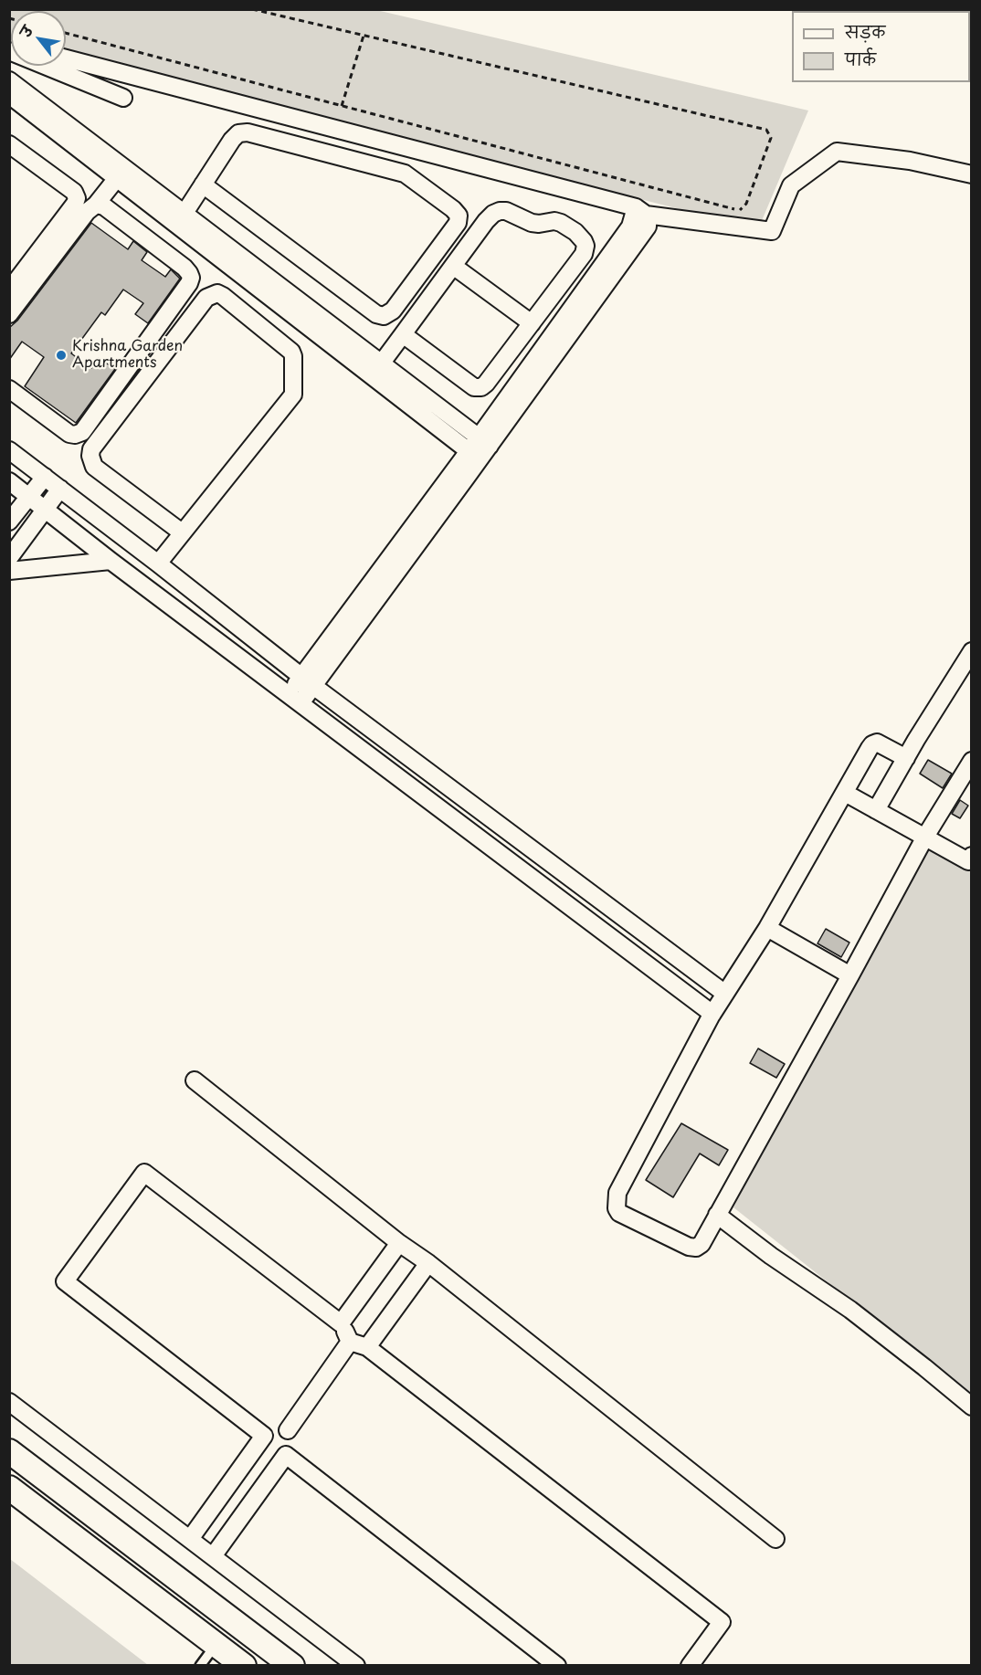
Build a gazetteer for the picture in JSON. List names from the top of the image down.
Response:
{
  "places": ["Krishna Garden Apartments"],
  "legend": ["सड़क", "पार्क"],
  "north": "top left"
}
